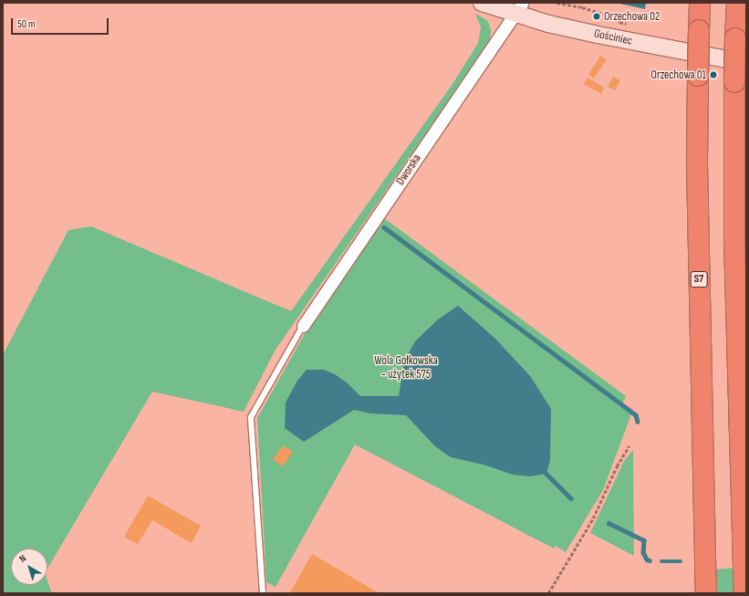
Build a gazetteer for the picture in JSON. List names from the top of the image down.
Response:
{
  "streets": {
    "highway": ["S7"],
    "street": ["Gościniec", "Dworska"]
  },
  "crossings": [
    ["Gościniec", "Dworska"]
  ],
  "parks": ["Wola Gołkowska - użytek 575"],
  "places": ["Orzechowa 02", "Orzechowa 01"],
  "scale_bar": "50 m",
  "north": "top left"
}
